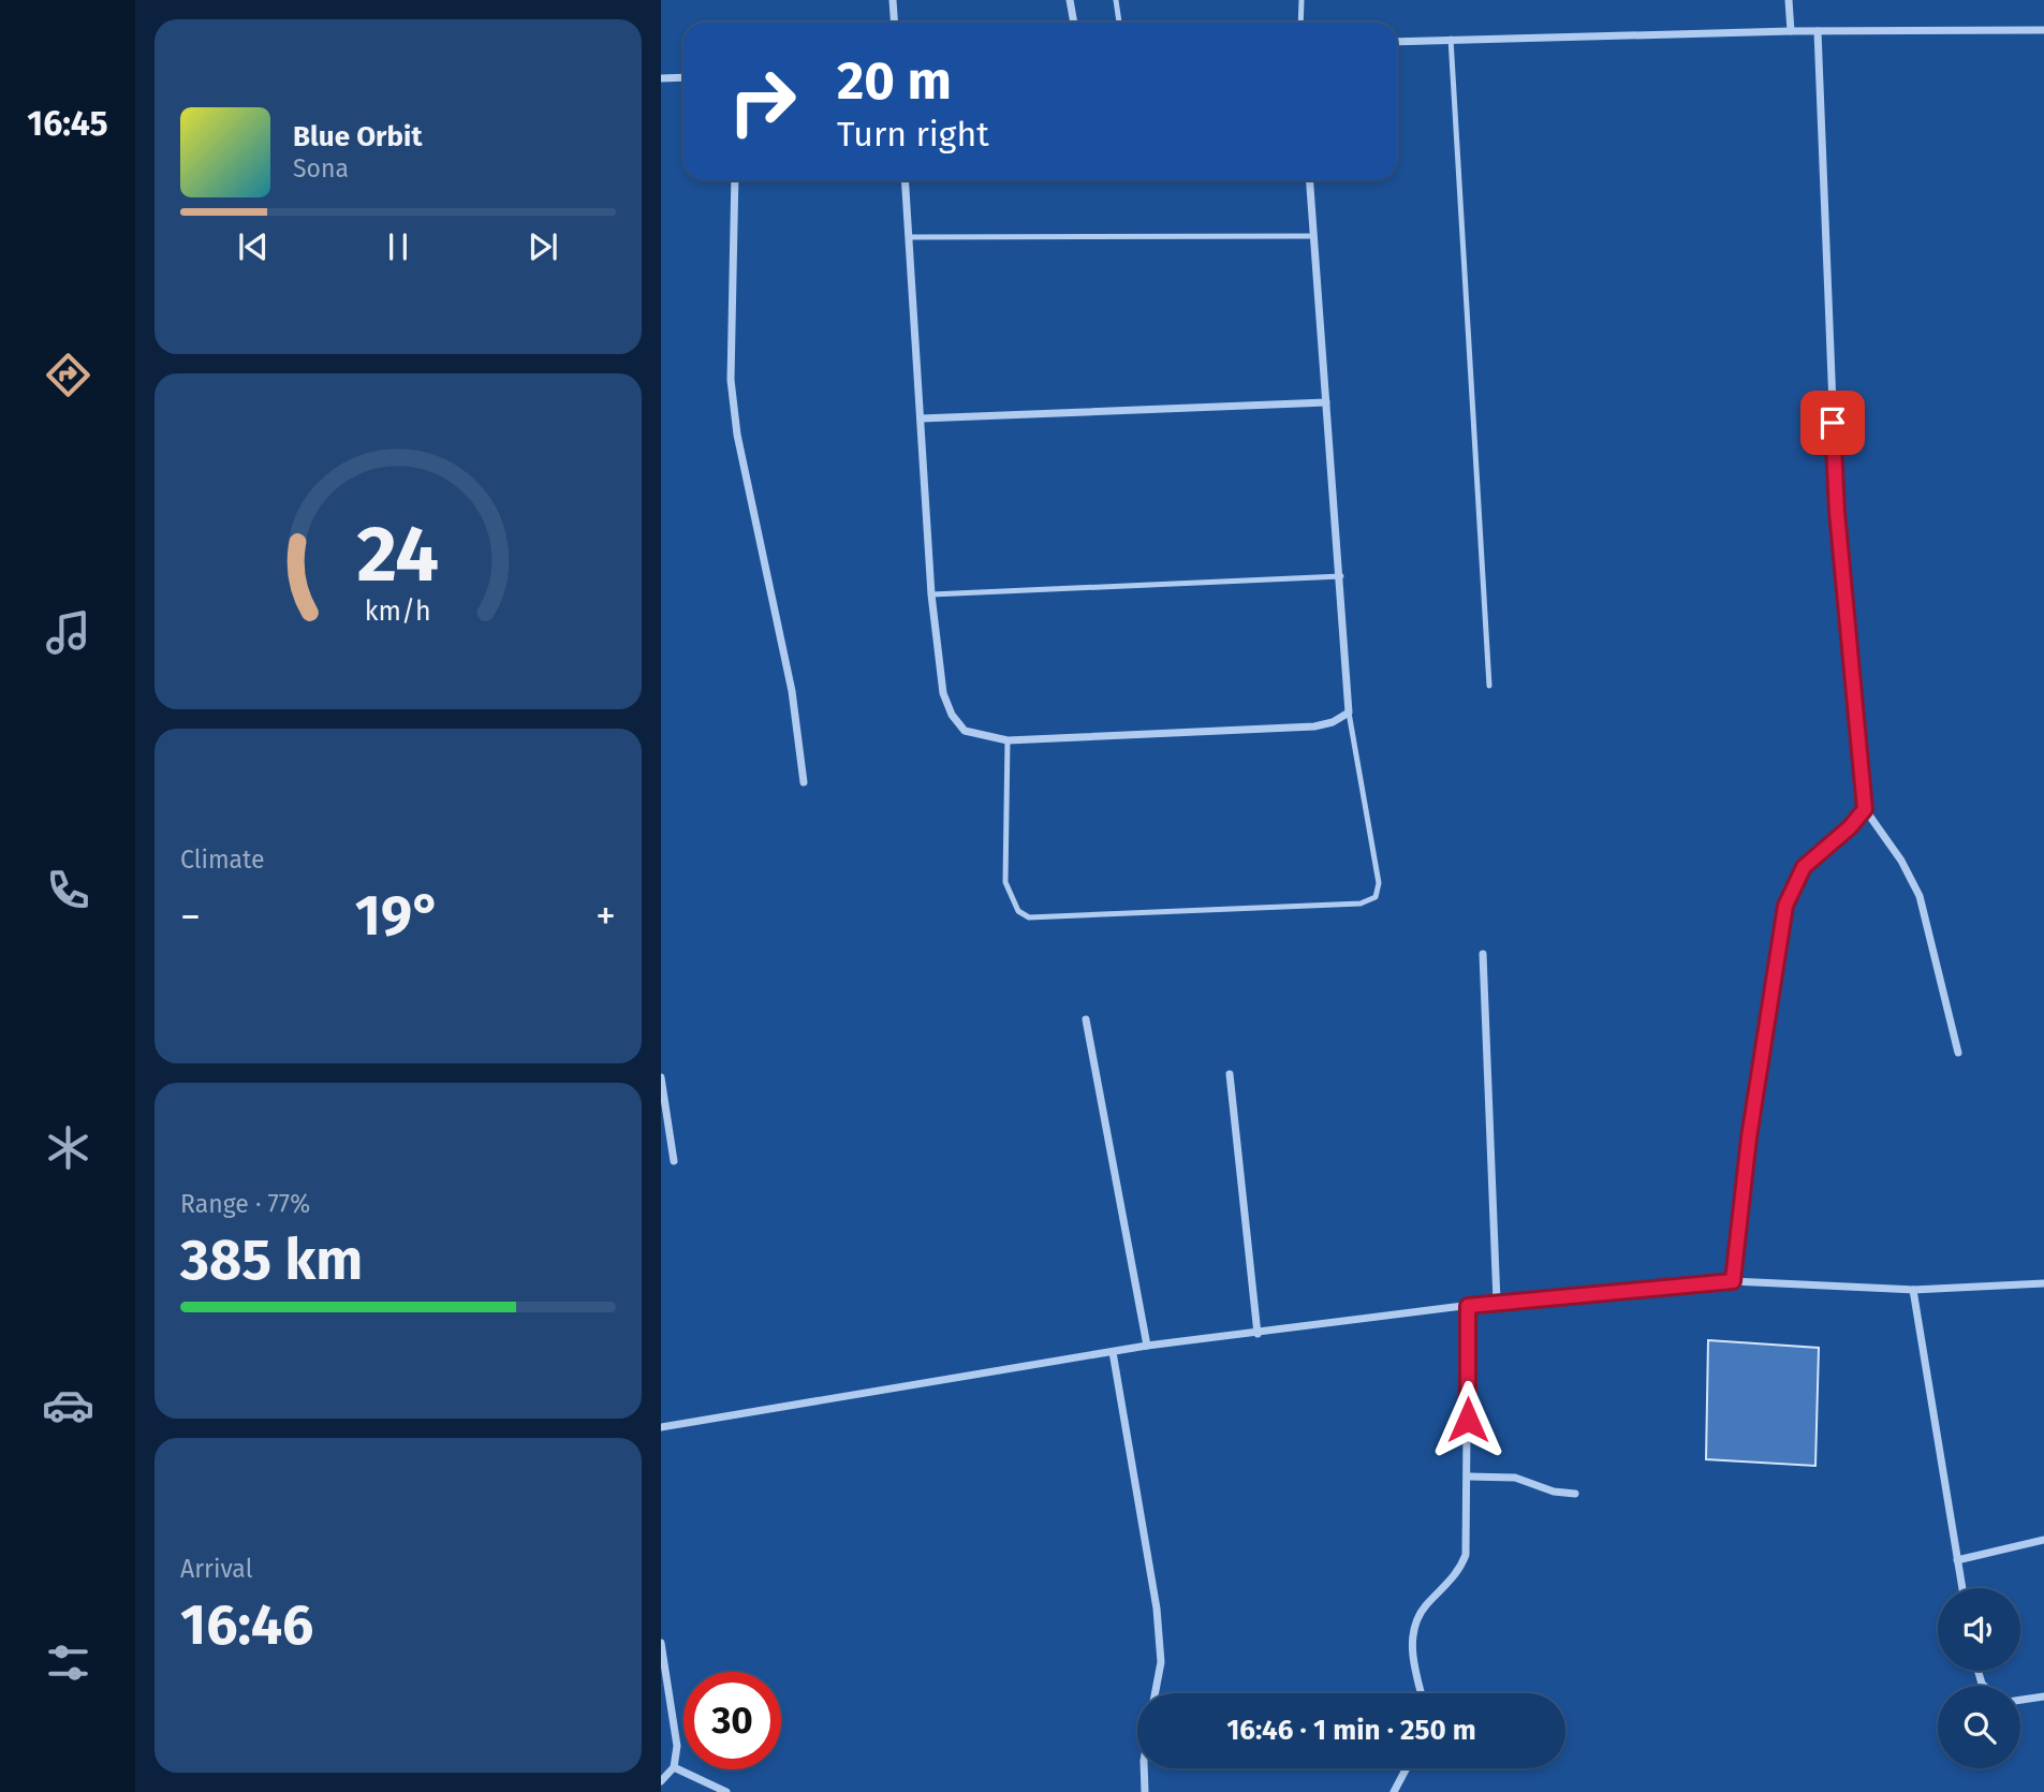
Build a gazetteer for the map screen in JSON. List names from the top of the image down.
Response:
{
  "page": {
    "tabs": "16:45",
    "turn": ["20 m", "Turn right"],
    "song": ["Blue Orbit", "Sona"],
    "tile": [
      "Climate",
      ["Range · 77%", "385 km"],
      ["Arrival", "16:46"]
    ],
    "heat": ["−", "19°", "+"],
    "limit": "30",
    "trip": "16:46 · 1 min · 250 m",
    "gauge": ["24", "km/h"]
  }
}
